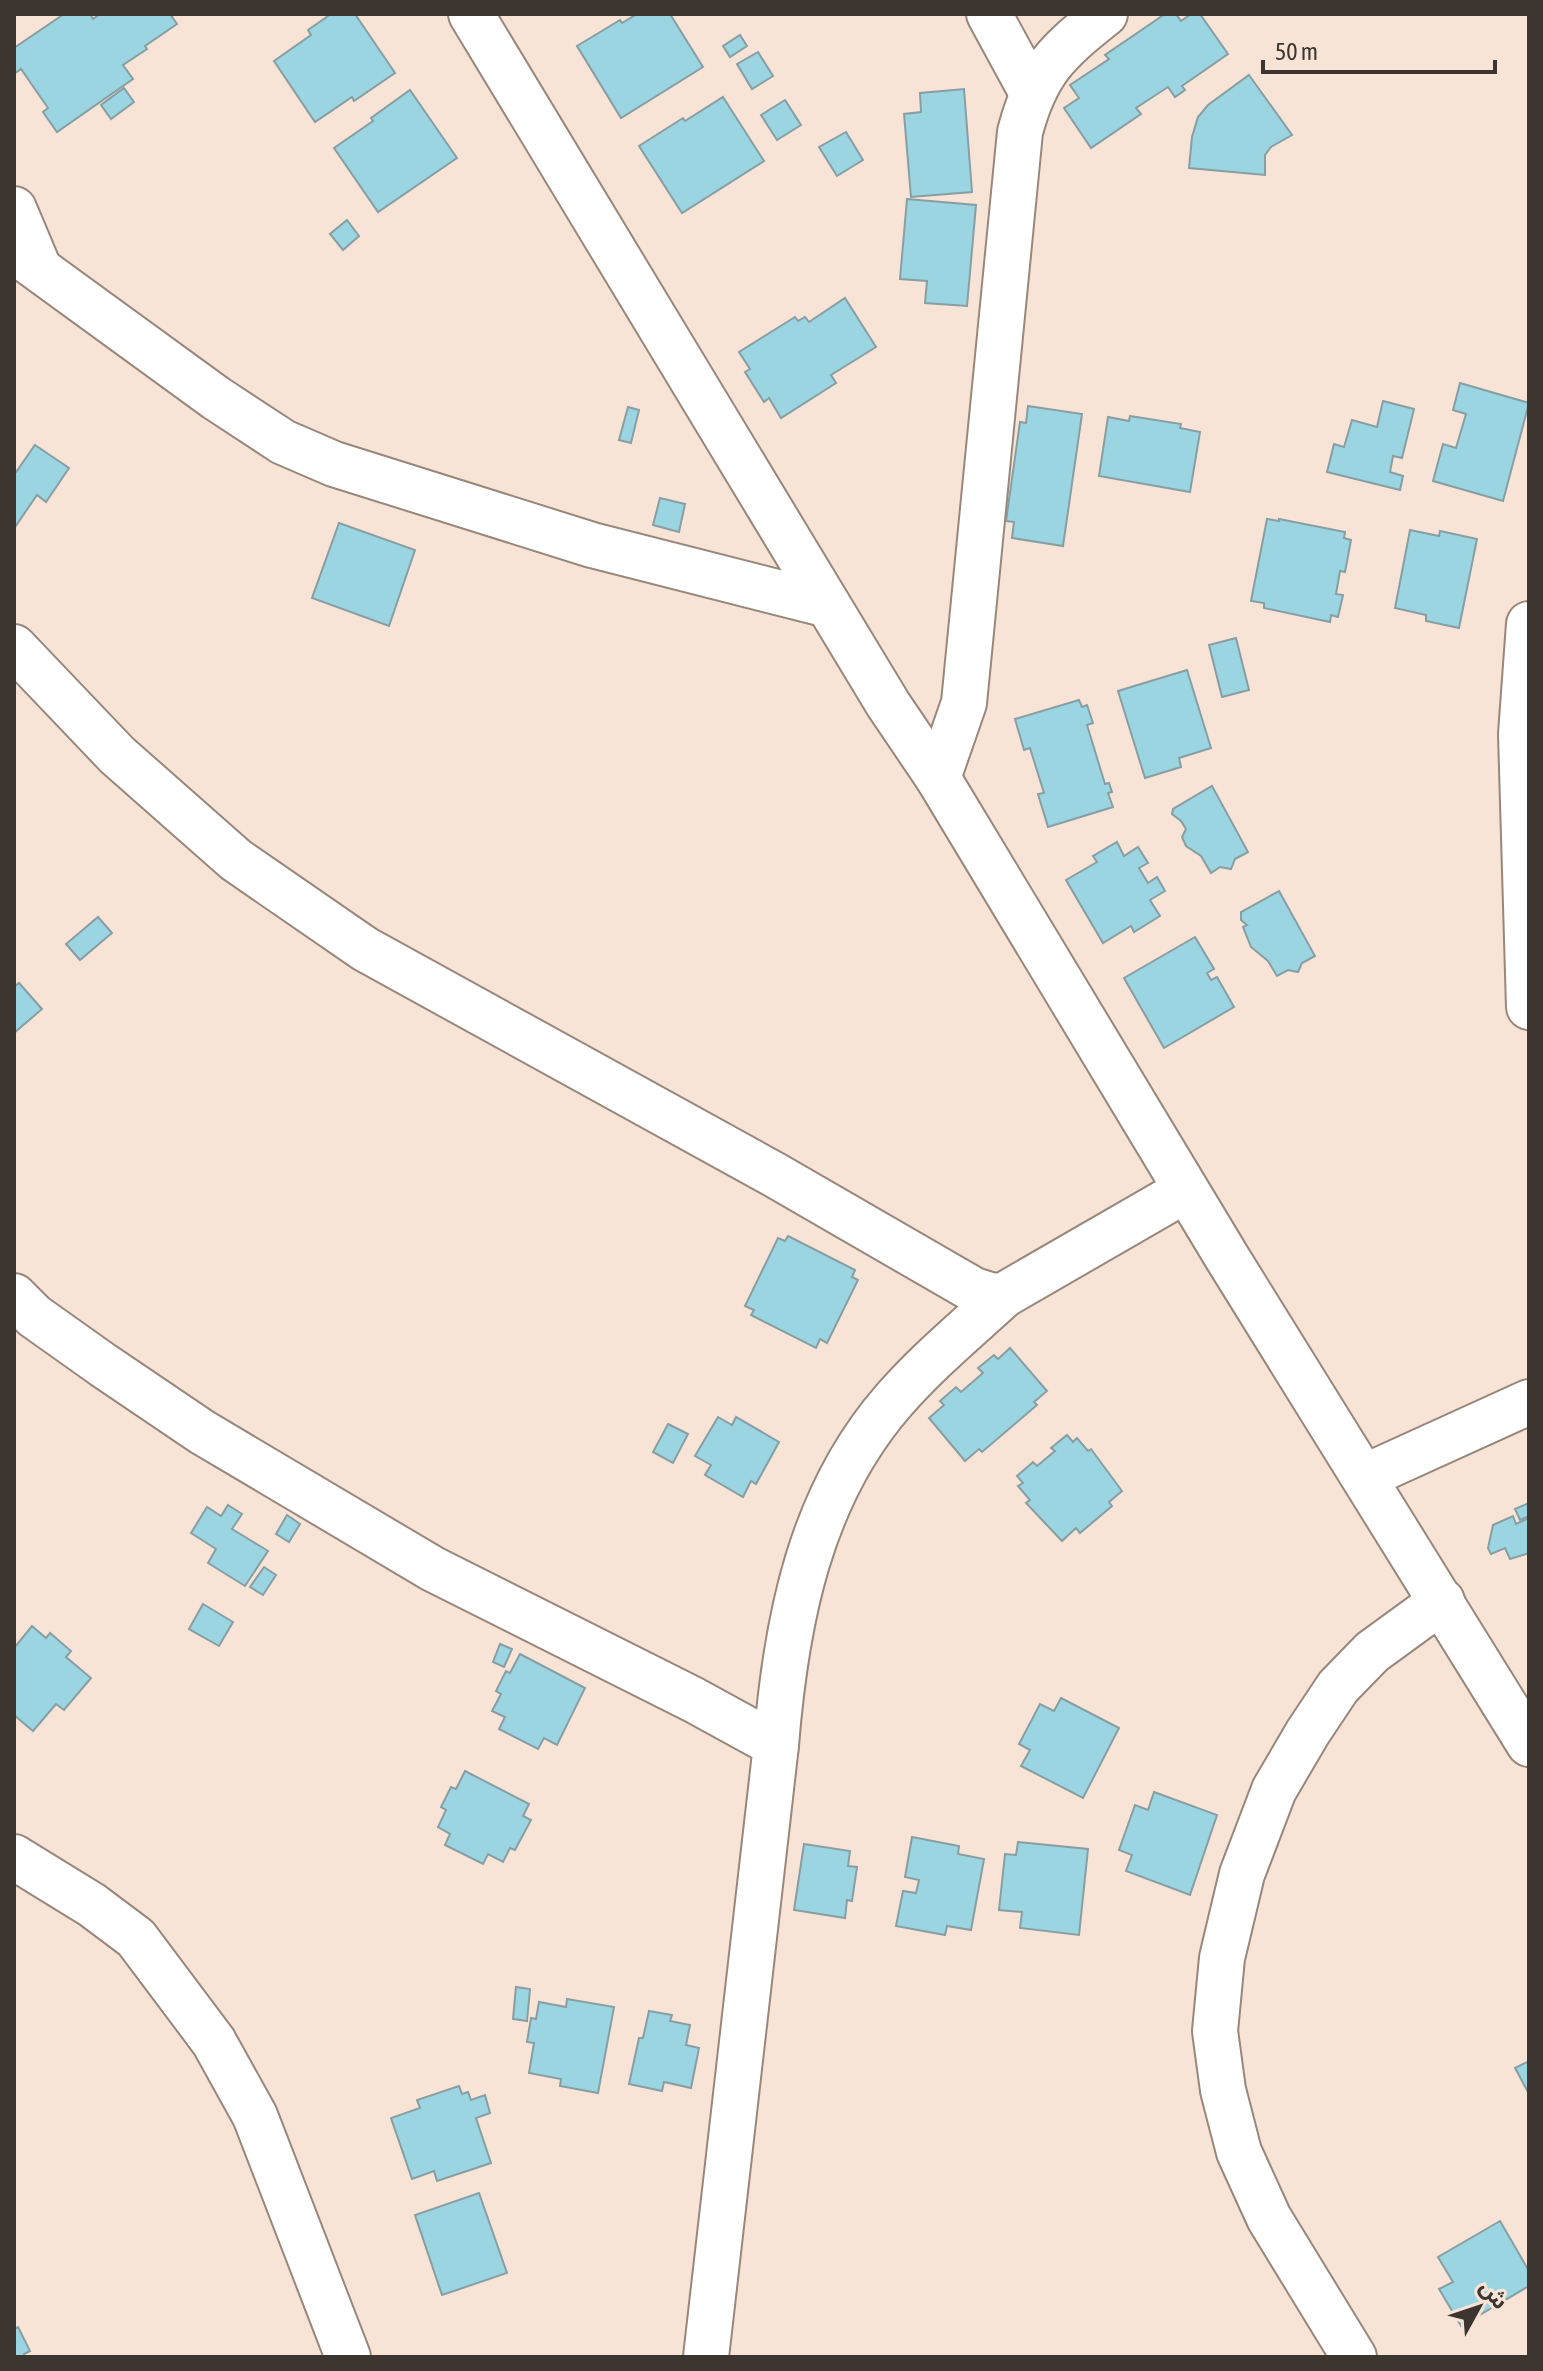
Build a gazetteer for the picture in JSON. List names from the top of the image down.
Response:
{
  "scale_bar": "50 m",
  "north": "top right"
}
